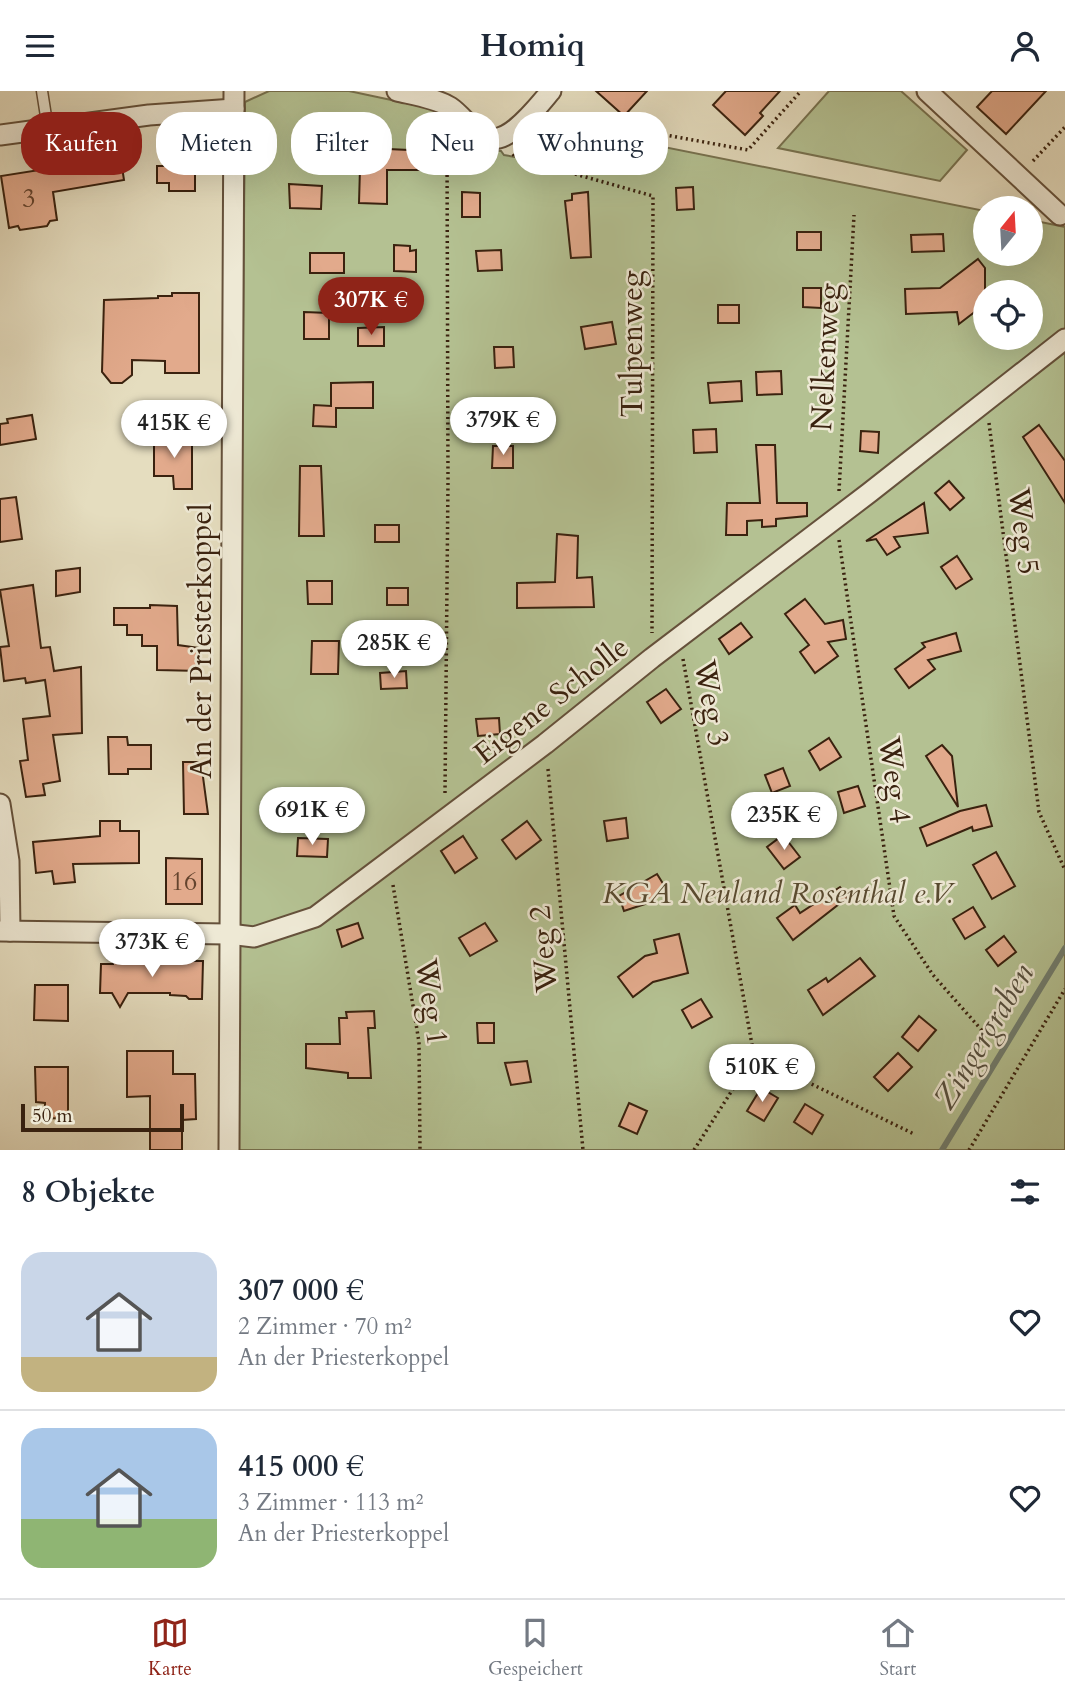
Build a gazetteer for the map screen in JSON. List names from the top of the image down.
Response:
{
  "streets": {
    "street": ["An der Priesterkoppel", "Eigene Scholle"],
    "path": [
      "Tulpenweg",
      "Nelkenweg",
      "Weg 5",
      "Weg 3",
      "Weg 4",
      "Weg 2",
      "Weg 1"
    ]
  },
  "crossings": [
    ["Tulpenweg", "Eigene Scholle"],
    ["Nelkenweg", "Eigene Scholle"],
    ["Nelkenweg", "Weg 4"],
    ["Weg 5", "Eigene Scholle"],
    ["An der Priesterkoppel", "Eigene Scholle"],
    ["Eigene Scholle", "Weg 3"],
    ["Eigene Scholle", "Weg 4"],
    ["Eigene Scholle", "Weg 2"],
    ["Eigene Scholle", "Weg 1"]
  ],
  "water": ["Zingergraben"],
  "parks": ["KGA Neuland Rosenthal e.V."],
  "house_numbers": ["3", "16"],
  "scale_bar": "50 m",
  "north": "top",
  "page": {
    "header": "Homiq",
    "chip": [
      "Kaufen",
      "Mieten",
      "Filter",
      "Neu",
      "Wohnung"
    ],
    "price": [
      "307K €",
      "379K €",
      "415K €",
      "285K €",
      "691K €",
      "235K €",
      "373K €",
      "510K €"
    ],
    "scale": "50 m",
    "heading": "8 Objekte",
    "list": [
      {
        "name": "307 000 €",
        "note": "2 Zimmer · 70 m² · An der Priesterkoppel"
      },
      {
        "name": "415 000 €",
        "note": "3 Zimmer · 113 m² · An der Priesterkoppel"
      }
    ],
    "tabs": ["Karte", "Gespeichert", "Start"]
  }
}
